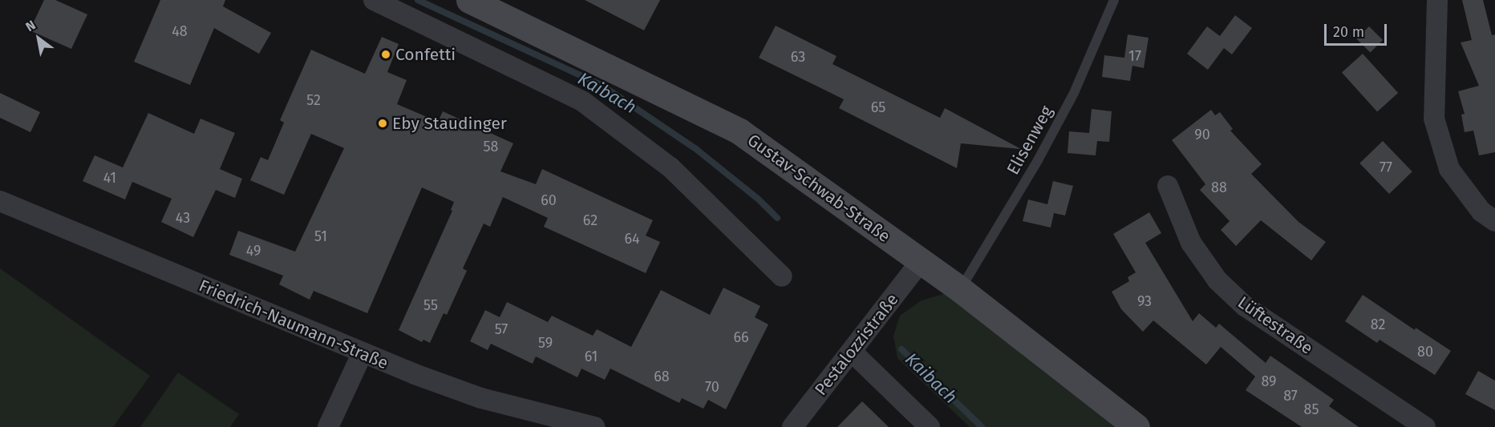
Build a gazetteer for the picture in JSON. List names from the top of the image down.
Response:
{
  "streets": {
    "street": [
      "Gustav-Schwab-Straße",
      "Friedrich-Naumann-Straße",
      "Lüftestraße",
      "Pestalozzistraße"
    ],
    "lane": ["Elisenweg"]
  },
  "crossings": [
    ["Elisenweg", "Gustav-Schwab-Straße"],
    ["Gustav-Schwab-Straße", "Pestalozzistraße"]
  ],
  "water": ["Kaibach"],
  "places": ["Confetti", "Eby Staudinger"],
  "house_numbers": [
    "48",
    "17",
    "63",
    "52",
    "65",
    "90",
    "58",
    "77",
    "41",
    "88",
    "60",
    "43",
    "62",
    "51",
    "64",
    "49",
    "93",
    "55",
    "82",
    "57",
    "66",
    "59",
    "80",
    "61",
    "68",
    "89",
    "70",
    "87",
    "85"
  ],
  "scale_bar": "20 m",
  "north": "top left"
}
